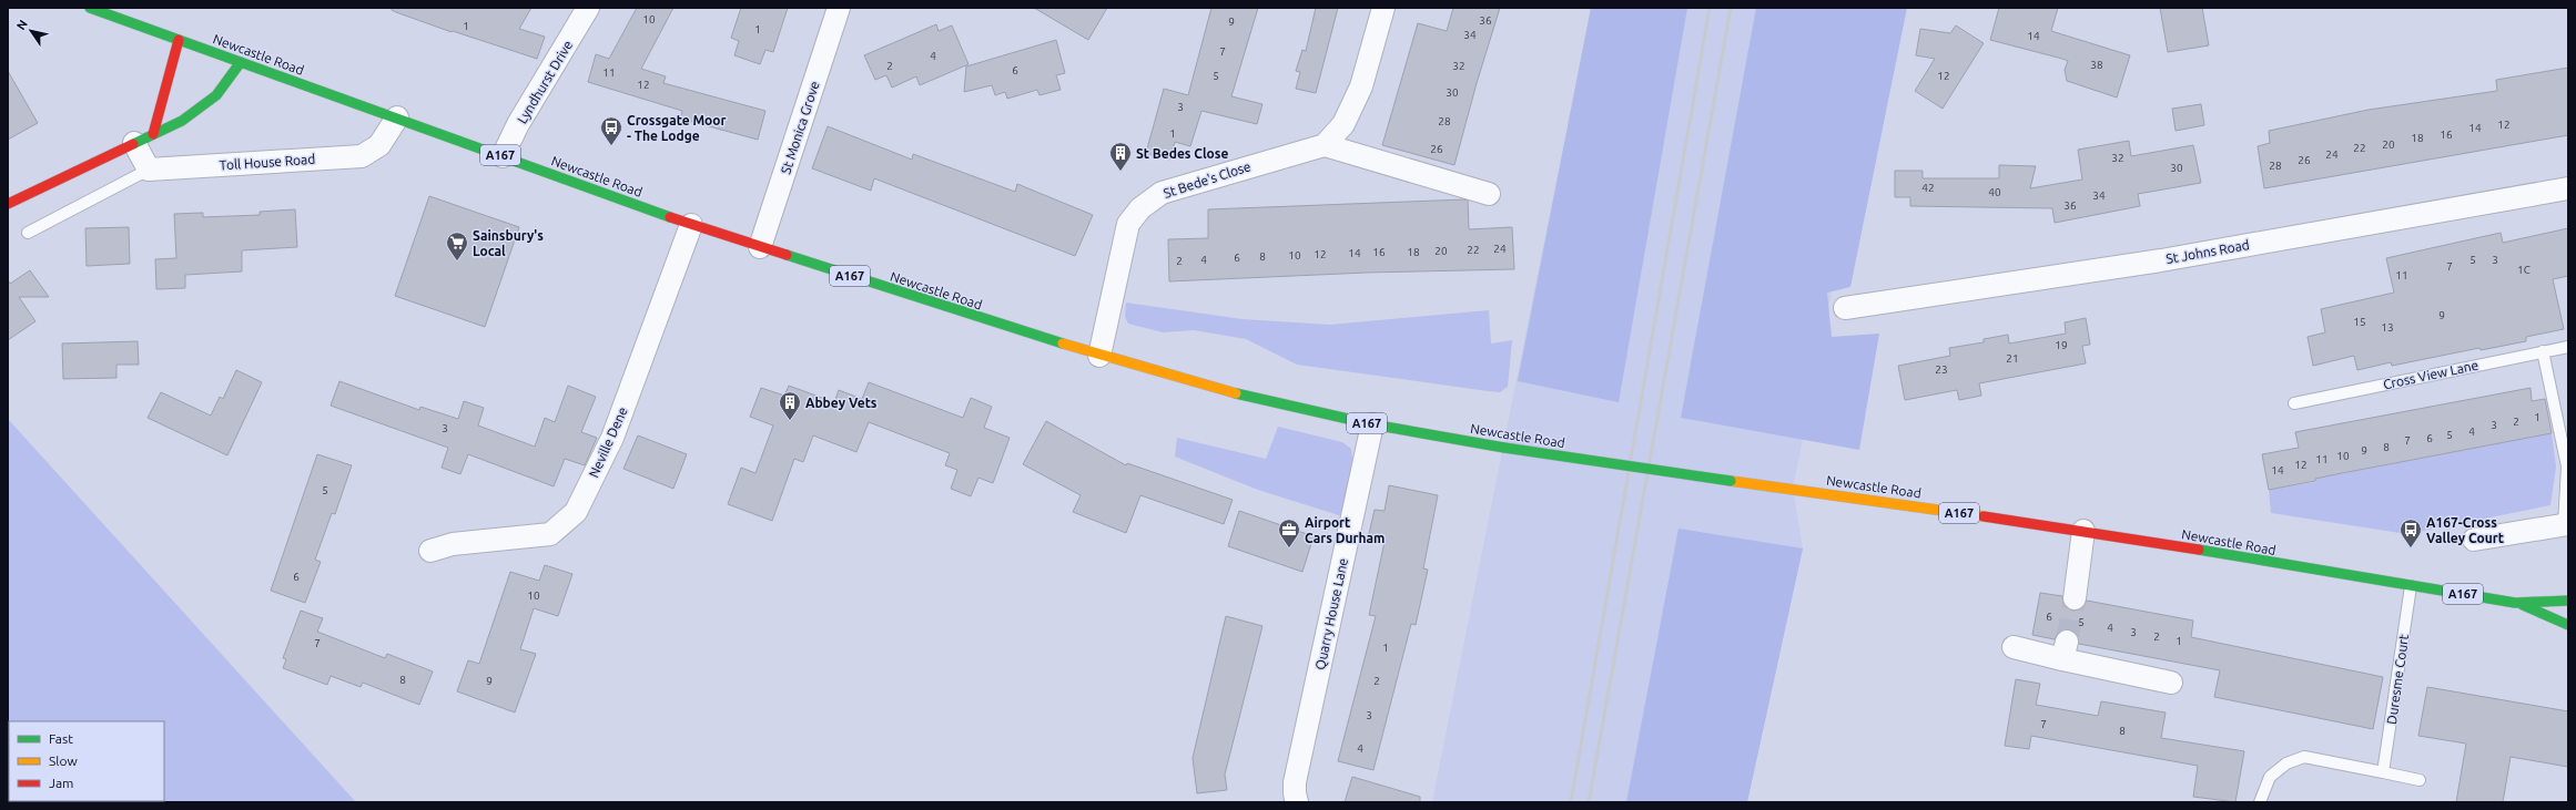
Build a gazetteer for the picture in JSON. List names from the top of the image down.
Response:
{
  "streets": {
    "main road": ["Newcastle Road", "A167"],
    "street": [
      "Lyndhurst Drive",
      "St Monica Grove",
      "Toll House Road",
      "St Bede's Close",
      "St Johns Road",
      "Neville Dene",
      "Quarry House Lane"
    ],
    "lane": ["Cross View Lane", "Duresme Court"]
  },
  "crossings": [
    ["Newcastle Road", "Lyndhurst Drive"],
    ["Newcastle Road", "St Monica Grove"],
    ["Newcastle Road", "Toll House Road"],
    ["Newcastle Road", "St Bede's Close"],
    ["Newcastle Road", "Neville Dene"],
    ["Newcastle Road", "Quarry House Lane"],
    ["Newcastle Road", "Duresme Court"]
  ],
  "places": {
    "bus stop": ["Crossgate Moor - The Lodge", "A167-Cross Valley Court"],
    "building": ["St Bedes Close", "Abbey Vets"],
    "supermarket": ["Sainsbury's Local"],
    "office": ["Airport Cars Durham"]
  },
  "house_numbers": [
    "10",
    "36",
    "9",
    "1",
    "1",
    "34",
    "14",
    "7",
    "4",
    "38",
    "2",
    "32",
    "6",
    "11",
    "5",
    "12",
    "12",
    "30",
    "3",
    "28",
    "12",
    "14",
    "1",
    "16",
    "18",
    "20",
    "22",
    "26",
    "24",
    "32",
    "26",
    "28",
    "30",
    "42",
    "40",
    "34",
    "36",
    "24",
    "22",
    "20",
    "16",
    "18",
    "14",
    "12",
    "10",
    "8",
    "6",
    "4",
    "5",
    "3",
    "2",
    "7",
    "1C",
    "11",
    "9",
    "15",
    "13",
    "19",
    "21",
    "23",
    "1",
    "2",
    "3",
    "3",
    "4",
    "5",
    "6",
    "7",
    "8",
    "9",
    "10",
    "11",
    "12",
    "14",
    "5",
    "6",
    "10",
    "6",
    "5",
    "4",
    "3",
    "2",
    "1",
    "7",
    "1",
    "8",
    "9",
    "2",
    "3",
    "7",
    "8",
    "4"
  ],
  "legend": ["Fast", "Slow", "Jam"],
  "north": "top left"
}
